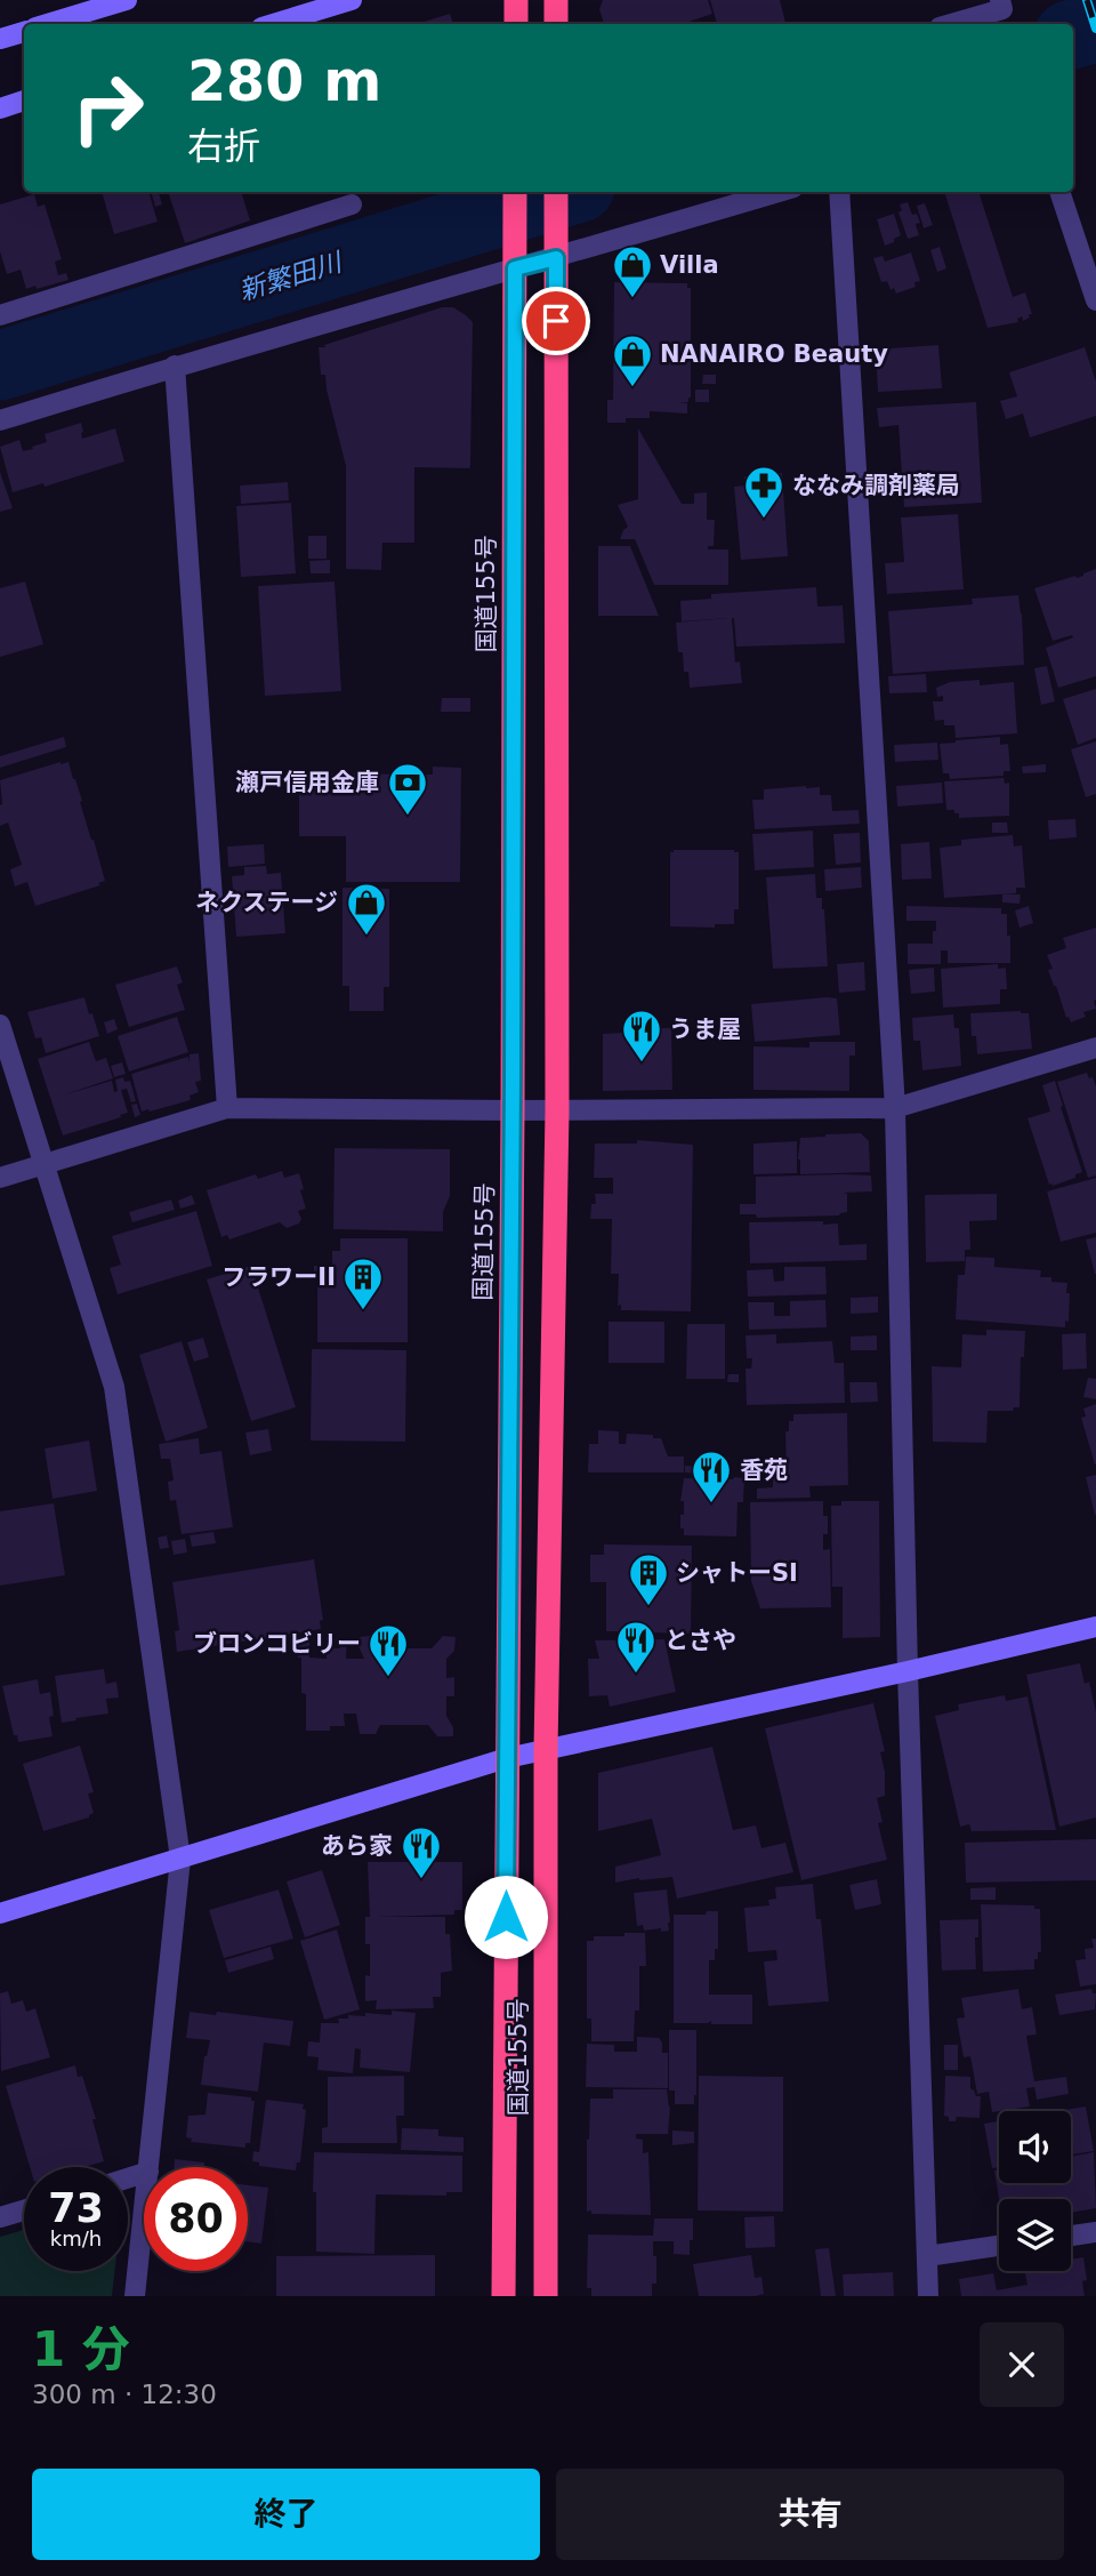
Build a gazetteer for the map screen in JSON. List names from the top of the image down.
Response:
{
  "streets": {
    "highway": ["国道155号"]
  },
  "water": ["新繁田川"],
  "places": {
    "shop": ["Villa", "NANAIRO Beauty", "ネクステージ"],
    "pharmacy": ["ななみ調剤薬局"],
    "bank": ["瀬戸信用金庫"],
    "restaurant": [
      "うま屋",
      "香苑",
      "とさや",
      "ブロンコビリー",
      "あら家"
    ],
    "building": ["フラワーII", "シャトーSI"]
  },
  "page": {
    "turn": ["280 m", "右折"],
    "speed": "73 km/h",
    "limit": "80",
    "heading": ["1 分", "300 m · 12:30"],
    "buttons": ["終了", "共有"]
  }
}
